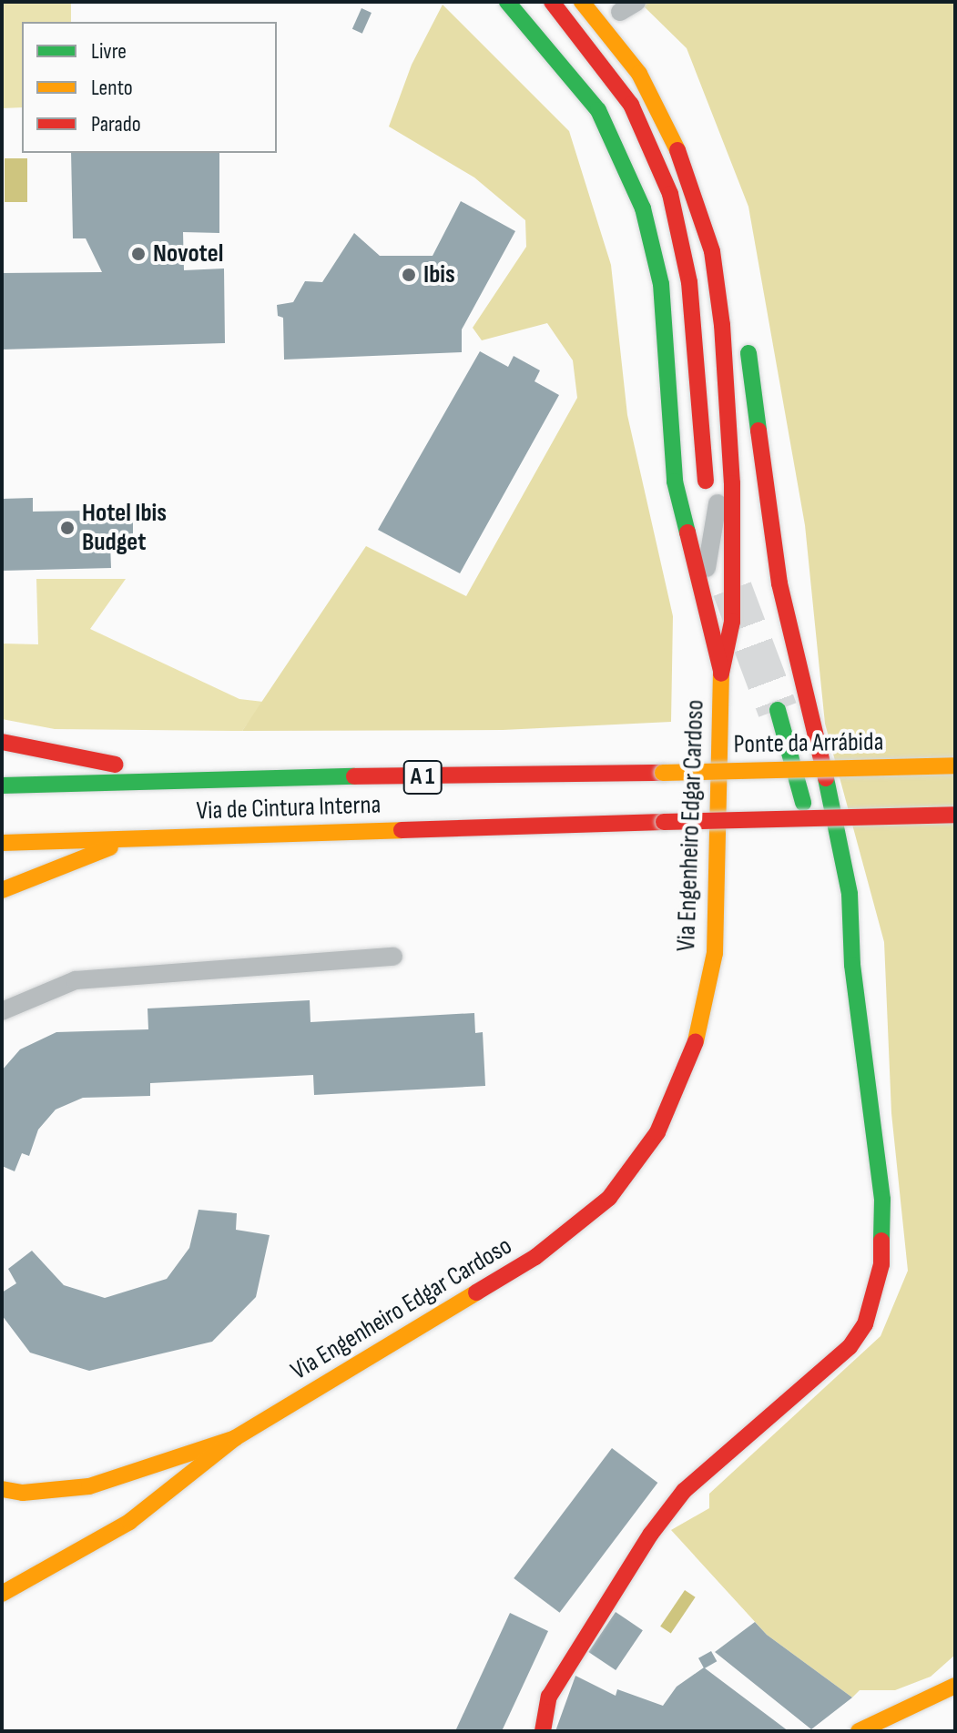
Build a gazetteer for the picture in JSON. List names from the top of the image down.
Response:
{
  "streets": {
    "main road": [
      "Ponte da Arrábida",
      "A 1",
      "Via de Cintura Interna",
      "Via Engenheiro Edgar Cardoso"
    ]
  },
  "crossings": [
    ["Ponte da Arrábida", "Via de Cintura Interna"]
  ],
  "places": ["Novotel", "Ibis", "Hotel Ibis Budget"],
  "legend": ["Livre", "Lento", "Parado"]
}
